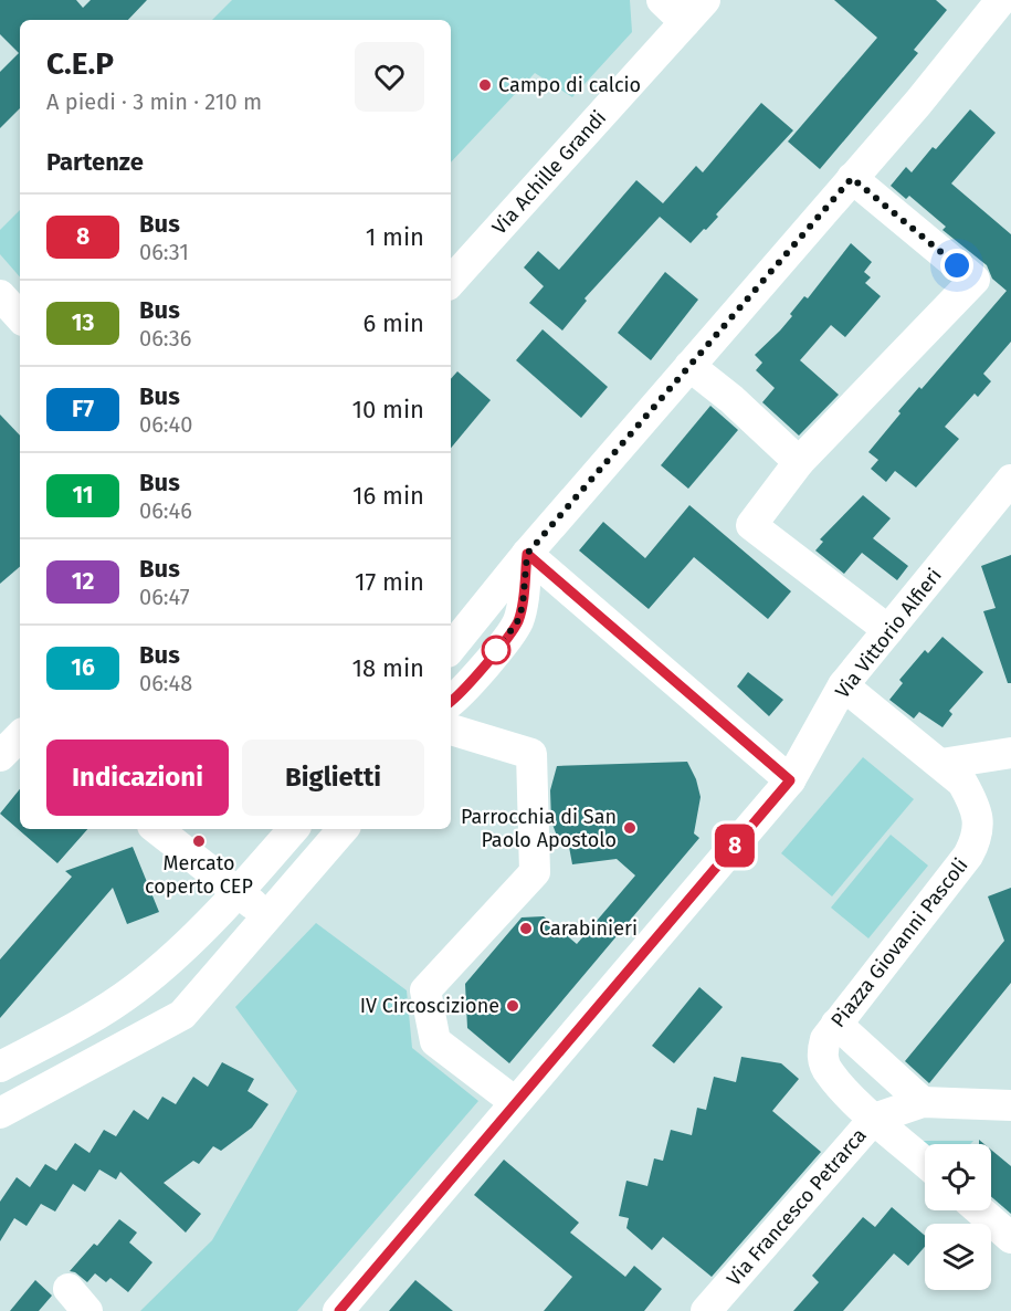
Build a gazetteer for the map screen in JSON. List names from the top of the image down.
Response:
{
  "streets": {
    "street": [
      "Via Achille Grandi",
      "Via Vittorio Alfieri",
      "Piazza Giovanni Pascoli",
      "Via Francesco Petrarca"
    ]
  },
  "crossings": [
    ["Via Vittorio Alfieri", "Piazza Giovanni Pascoli"],
    ["Piazza Giovanni Pascoli", "Via Francesco Petrarca"]
  ],
  "places": [
    "Campo di calcio",
    "Parrocchia di San Paolo Apostolo",
    "Mercato coperto CEP",
    "Carabinieri",
    "IV Circoscizione"
  ],
  "lines": ["bus line 8"],
  "page": {
    "on_map": "8",
    "heading": [
      ["C.E.P", "A piedi · 3 min · 210 m"],
      "Partenze"
    ],
    "list": [
      {
        "mark": "8",
        "name": "Bus",
        "note": "06:31",
        "value": "1 min"
      },
      {
        "mark": "13",
        "name": "Bus",
        "note": "06:36",
        "value": "6 min"
      },
      {
        "mark": "F7",
        "name": "Bus",
        "note": "06:40",
        "value": "10 min"
      },
      {
        "mark": "11",
        "name": "Bus",
        "note": "06:46",
        "value": "16 min"
      },
      {
        "mark": "12",
        "name": "Bus",
        "note": "06:47",
        "value": "17 min"
      },
      {
        "mark": "16",
        "name": "Bus",
        "note": "06:48",
        "value": "18 min"
      }
    ],
    "buttons": ["Indicazioni", "Biglietti"]
  }
}
